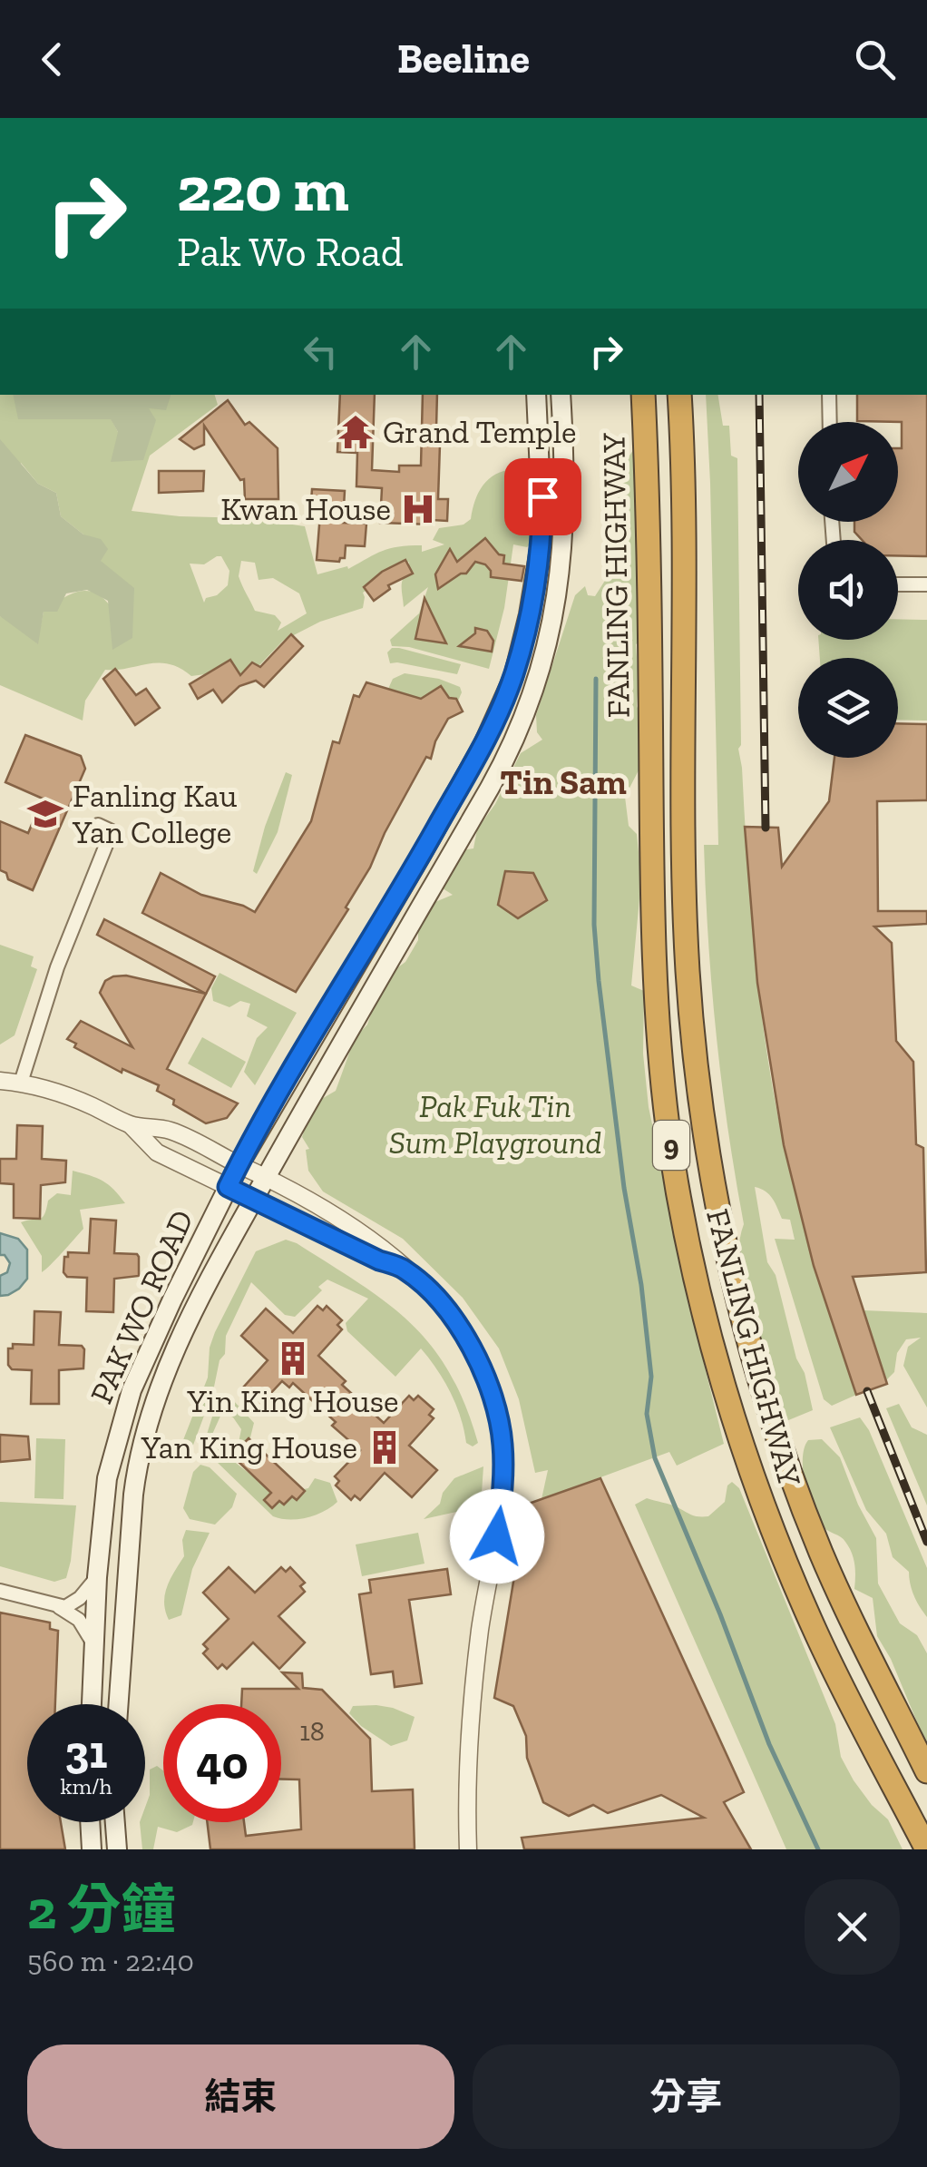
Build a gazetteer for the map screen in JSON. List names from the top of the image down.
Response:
{
  "streets": {
    "highway": ["FANLING HIGHWAY", "9"],
    "main road": ["PAK WO ROAD"]
  },
  "districts": ["Tin Sam"],
  "parks": ["Pak Fuk Tin Sum Playground"],
  "places": {
    "temple": ["Grand Temple"],
    "hospital": ["Kwan House"],
    "school or university": ["Fanling Kau Yan College"],
    "building": ["Yin King House", "Yan King House"]
  },
  "house_numbers": ["18"],
  "north": "top right",
  "page": {
    "header": "Beeline",
    "turn": ["220 m", "Pak Wo Road"],
    "speed": "31 km/h",
    "limit": "40",
    "heading": ["2 分鐘", "560 m · 22:40"],
    "buttons": ["結束", "分享"]
  }
}
